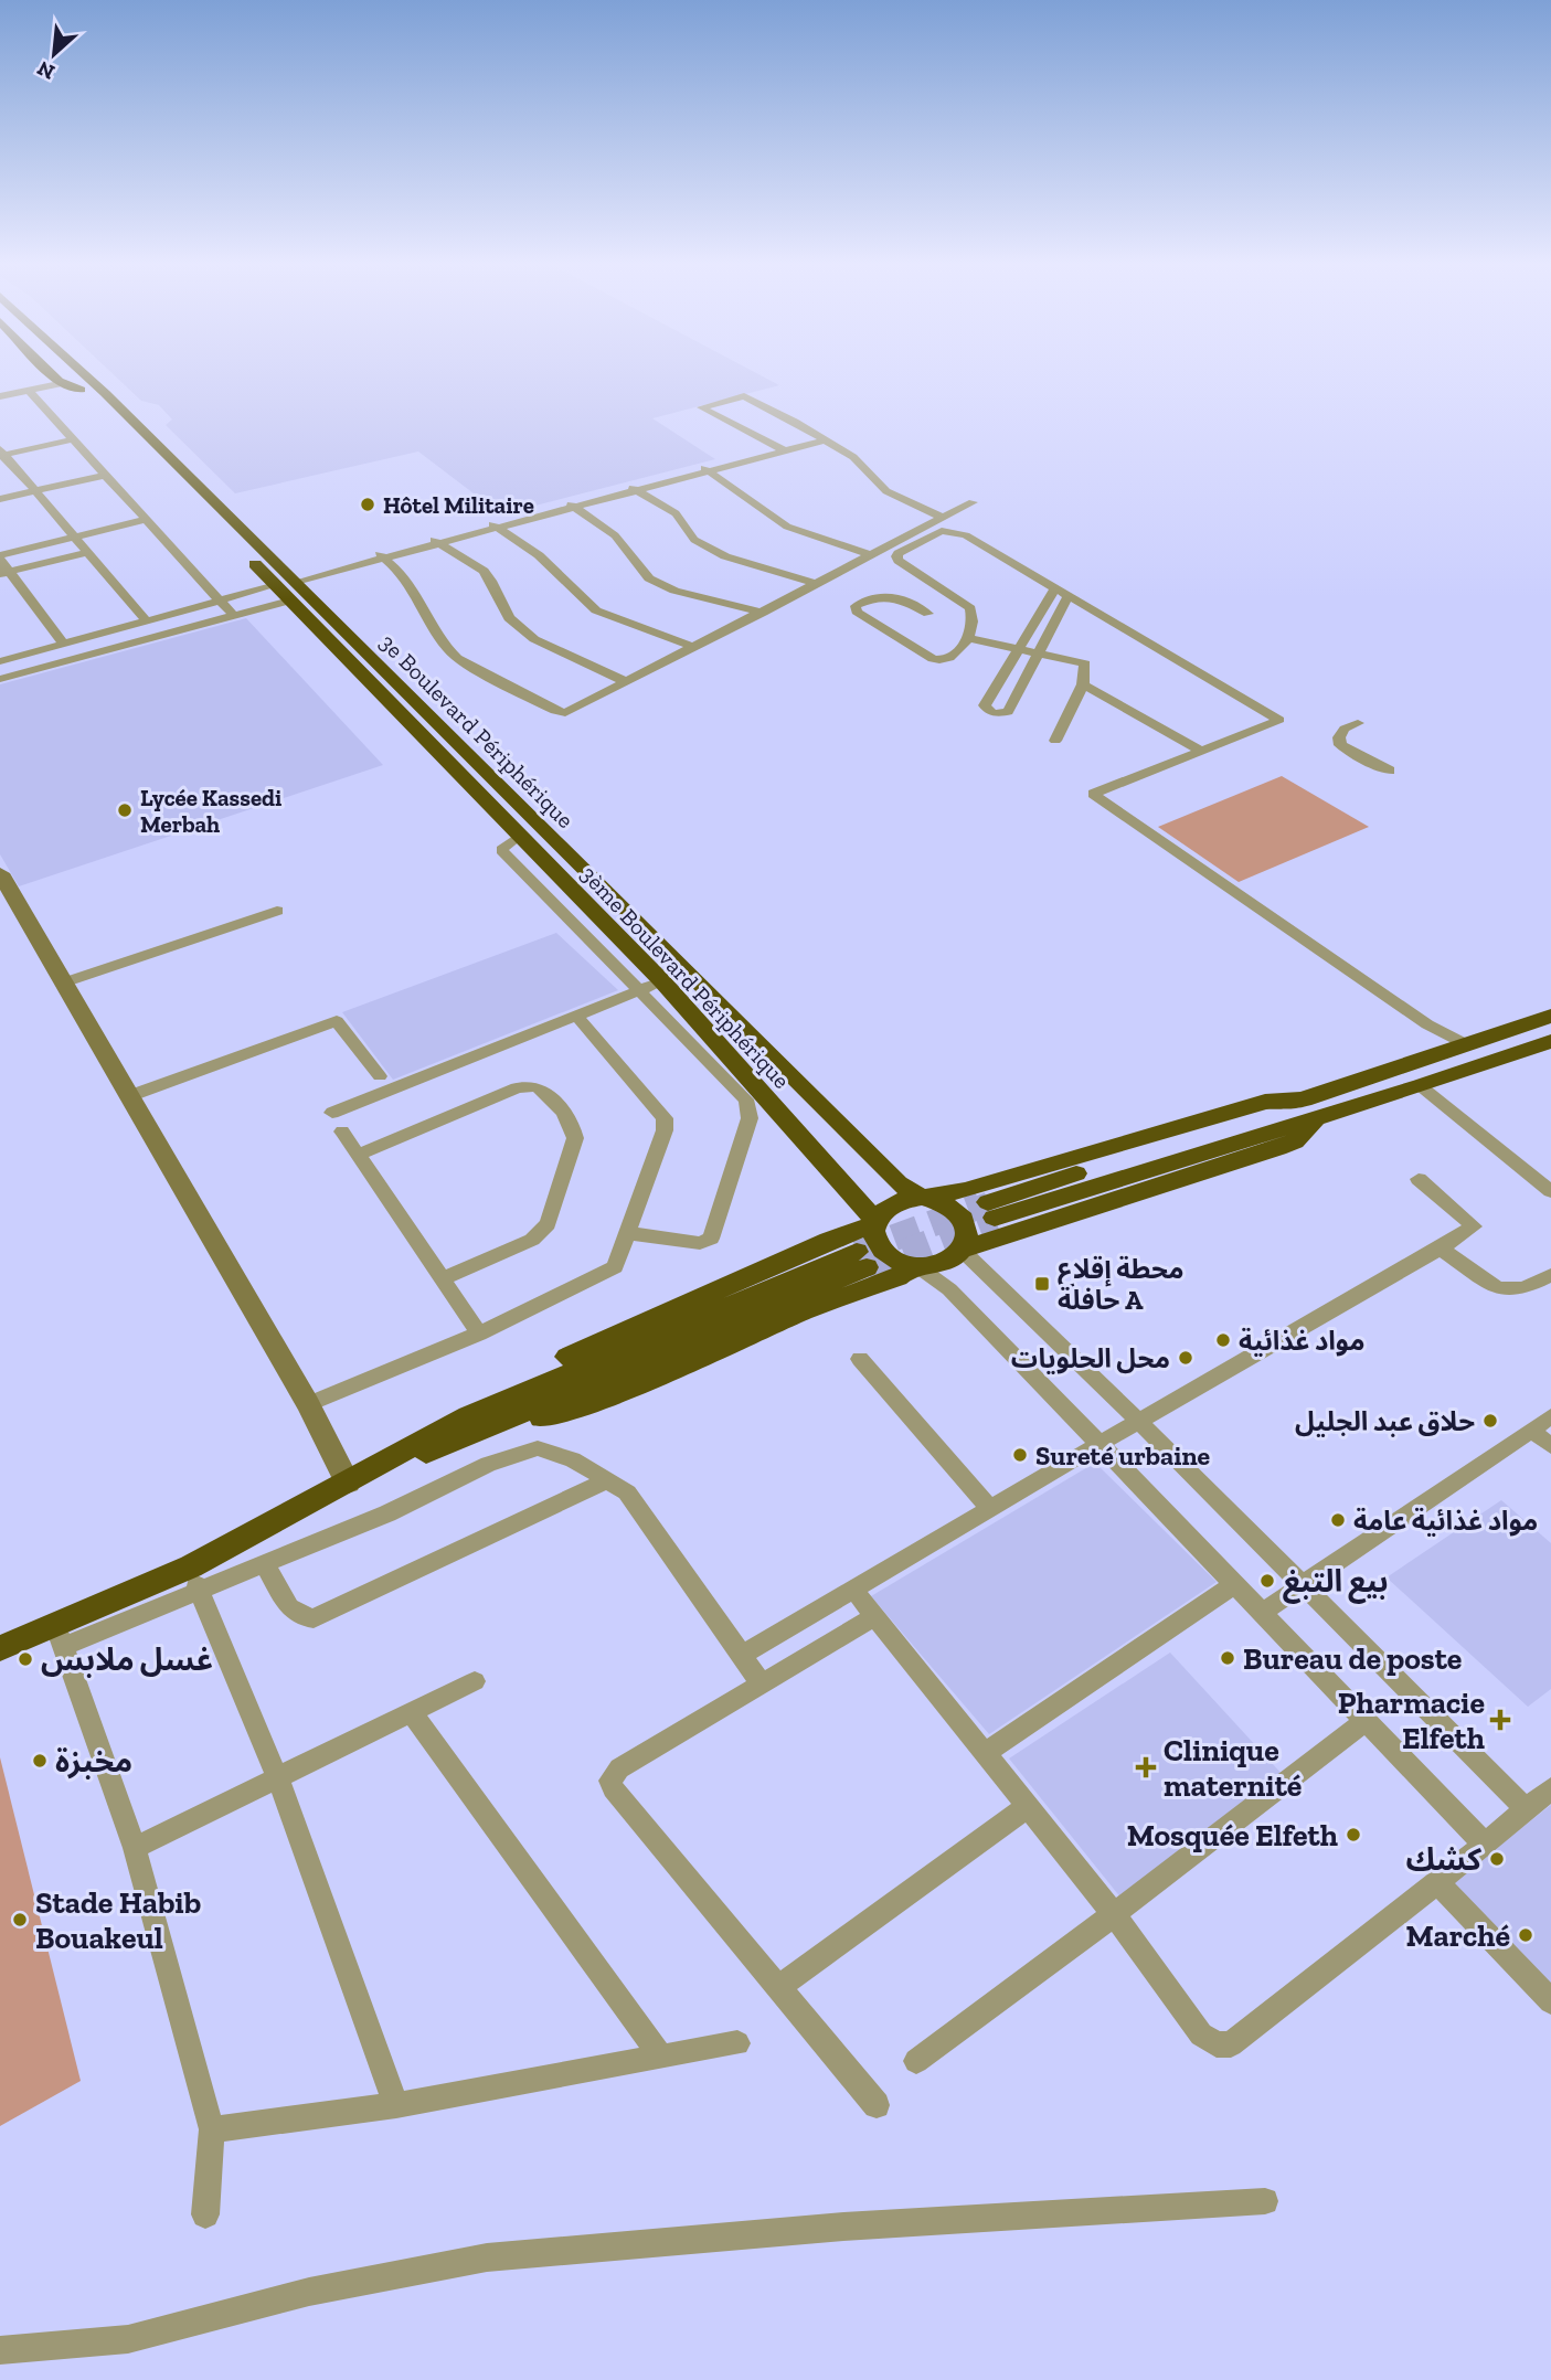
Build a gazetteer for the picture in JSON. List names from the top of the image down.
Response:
{
  "streets": {
    "highway": ["3e Boulevard Périphérique", "3ème Boulevard Périphérique"]
  },
  "crossings": [
    ["3e Boulevard Périphérique", "3ème Boulevard Périphérique"]
  ],
  "places": {
    "other": [
      "Hôtel Militaire",
      "Lycée Kassedi Merbah",
      "مواد غذائية",
      "محل الحلويات",
      "حلاق عبد الجليل",
      "Sureté urbaine",
      "مواد غذائية عامة",
      "بيع التبغ",
      "Bureau de poste",
      "غسل ملابس",
      "مخبزة",
      "Mosquée Elfeth",
      "كشك",
      "Stade Habib Bouakeul",
      "Marché"
    ],
    "transit": ["محطة إقلاع حافلة A"],
    "health": ["Pharmacie Elfeth", "Clinique maternité"]
  },
  "north": "bottom left"
}
